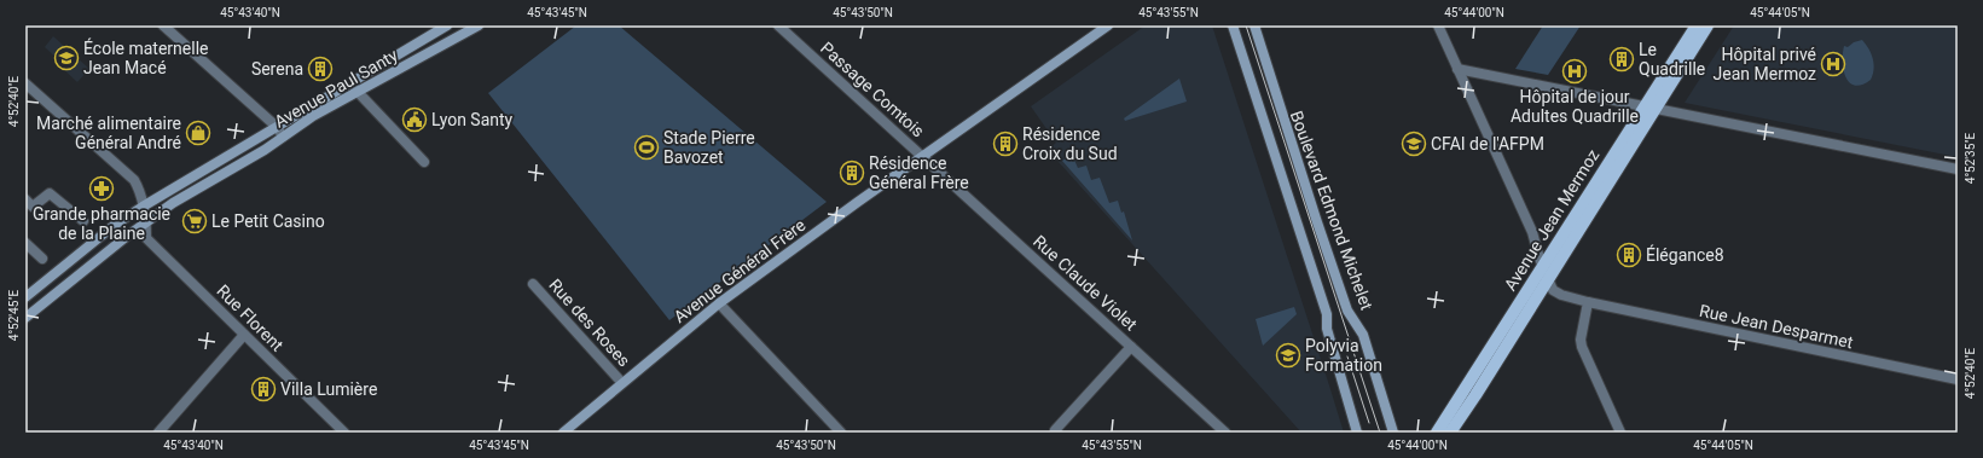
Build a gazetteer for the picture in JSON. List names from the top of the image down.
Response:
{
  "streets": {
    "main road": ["Avenue Jean Mermoz"],
    "street": [
      "Avenue Paul Santy",
      "Passage Comtois",
      "Boulevard Edmond Michelet",
      "Avenue Général Frère",
      "Rue Claude Violet",
      "Rue Florent",
      "Rue des Roses",
      "Rue Jean Desparmet"
    ]
  },
  "crossings": [
    ["Avenue Paul Santy", "Rue Florent"],
    ["Passage Comtois", "Avenue Général Frère"],
    ["Passage Comtois", "Rue Claude Violet"],
    ["Avenue Jean Mermoz", "Rue Jean Desparmet"],
    ["Avenue Général Frère", "Rue Claude Violet"],
    ["Avenue Général Frère", "Rue des Roses"]
  ],
  "places": {
    "school or university": ["École maternelle Jean Macé", "CFAI de l'AFPM", "Polyvia Formation"],
    "building": [
      "Le Quadrille",
      "Serena",
      "Résidence Croix du Sud",
      "Résidence Général Frère",
      "Élégance8",
      "Villa Lumière"
    ],
    "hospital": ["Hôpital privé Jean Mermoz", "Hôpital de jour Adultes Quadrille"],
    "public building": ["Lyon Santy"],
    "shop": ["Marché alimentaire Général André"],
    "sports": ["Stade Pierre Bavozet"],
    "pharmacy": ["Grande pharmacie de la Plaine"],
    "supermarket": ["Le Petit Casino"]
  },
  "coordinates": [
    "45°43'40\"N",
    "45°43'45\"N",
    "45°43'50\"N",
    "45°43'55\"N",
    "45°44'00\"N",
    "45°44'05\"N",
    "4°52'40\"E",
    "4°52'35\"E",
    "4°52'45\"E"
  ]
}
